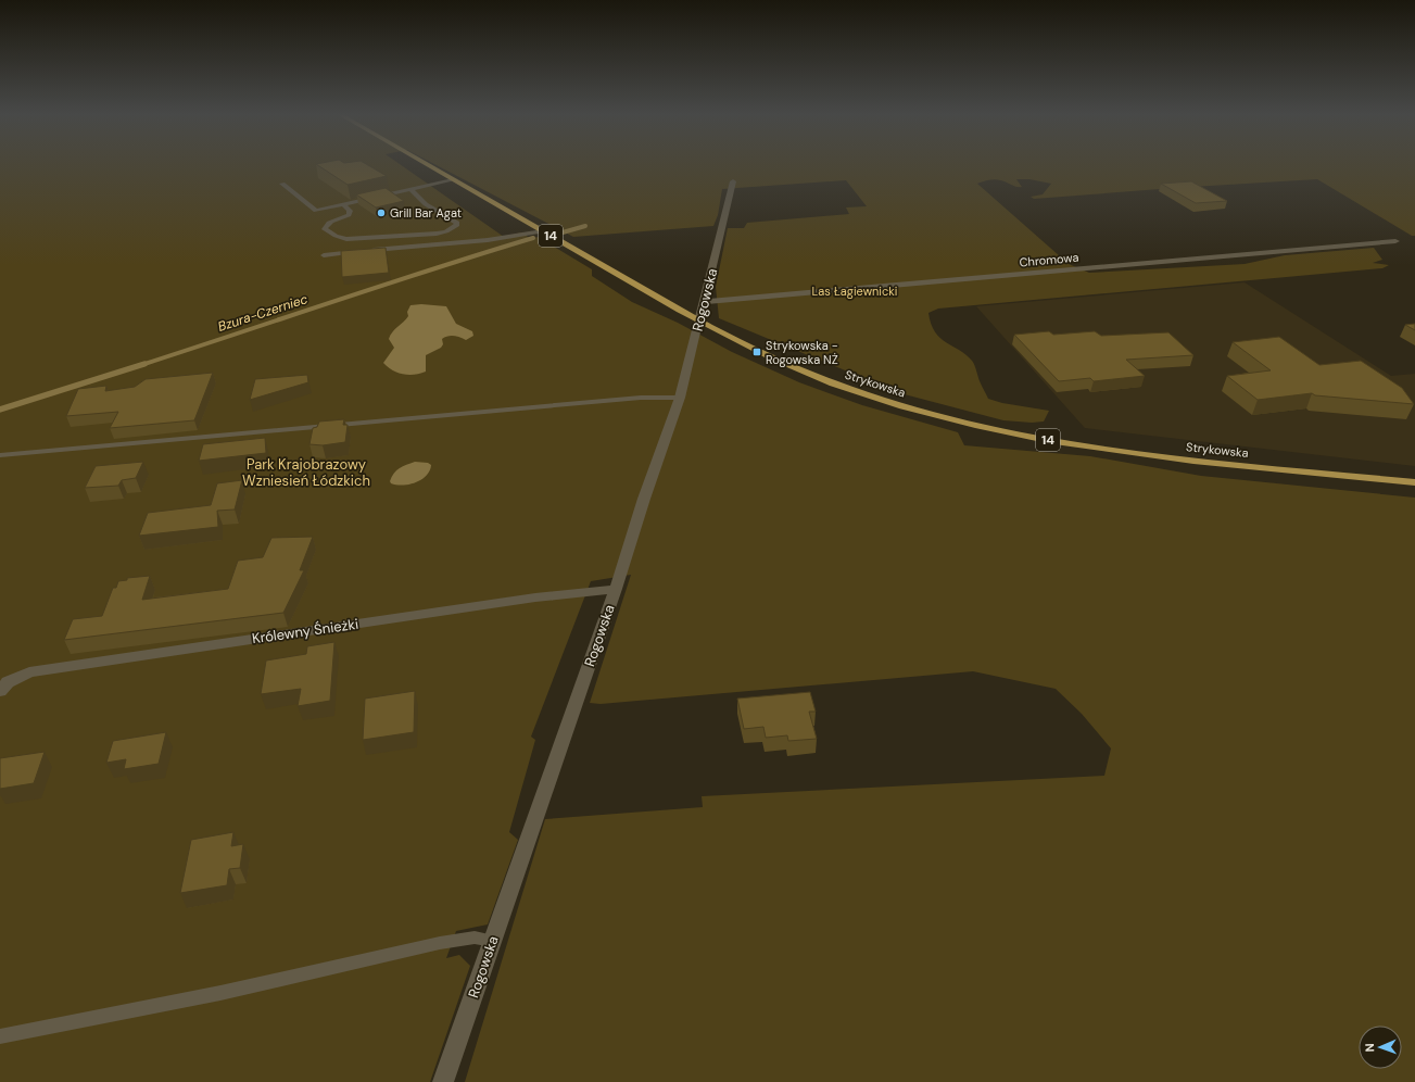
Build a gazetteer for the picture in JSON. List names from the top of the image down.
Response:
{
  "streets": {
    "main road": ["14", "Strykowska"],
    "street": ["Chromowa", "Rogowska", "Królewny Śnieżki"]
  },
  "crossings": [
    ["Chromowa", "Rogowska"],
    ["Rogowska", "Strykowska"],
    ["Rogowska", "Królewny Śnieżki"]
  ],
  "water": ["Bzura-Czerniec"],
  "parks": ["Las Łagiewnicki", "Park Krajobrazowy Wzniesień Łódzkich"],
  "places": {
    "other": ["Grill Bar Agat"],
    "transit": ["Strykowska - Rogowska NŻ"]
  },
  "north": "left"
}
